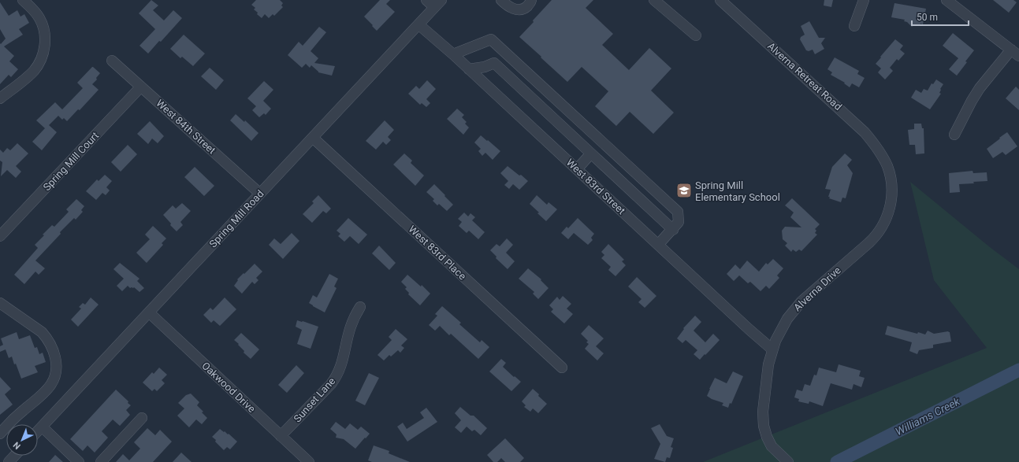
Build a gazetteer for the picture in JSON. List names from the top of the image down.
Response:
{
  "streets": {
    "street": [
      "Alverna Retreat Road",
      "West 84th Street",
      "Spring Mill Court",
      "West 83rd Street",
      "Spring Mill Road",
      "West 83rd Place",
      "Alverna Drive",
      "Oakwood Drive",
      "Sunset Lane"
    ]
  },
  "crossings": [
    ["Alverna Retreat Road", "Alverna Drive"],
    ["West 84th Street", "Spring Mill Court"],
    ["West 84th Street", "Spring Mill Road"],
    ["West 83rd Street", "Spring Mill Road"],
    ["West 83rd Street", "Alverna Drive"],
    ["Spring Mill Road", "West 83rd Place"],
    ["Spring Mill Road", "Oakwood Drive"],
    ["Oakwood Drive", "Sunset Lane"]
  ],
  "water": ["Williams Creek"],
  "places": {
    "school or university": ["Spring Mill Elementary School"]
  },
  "scale_bar": "50 m",
  "north": "bottom left"
}
